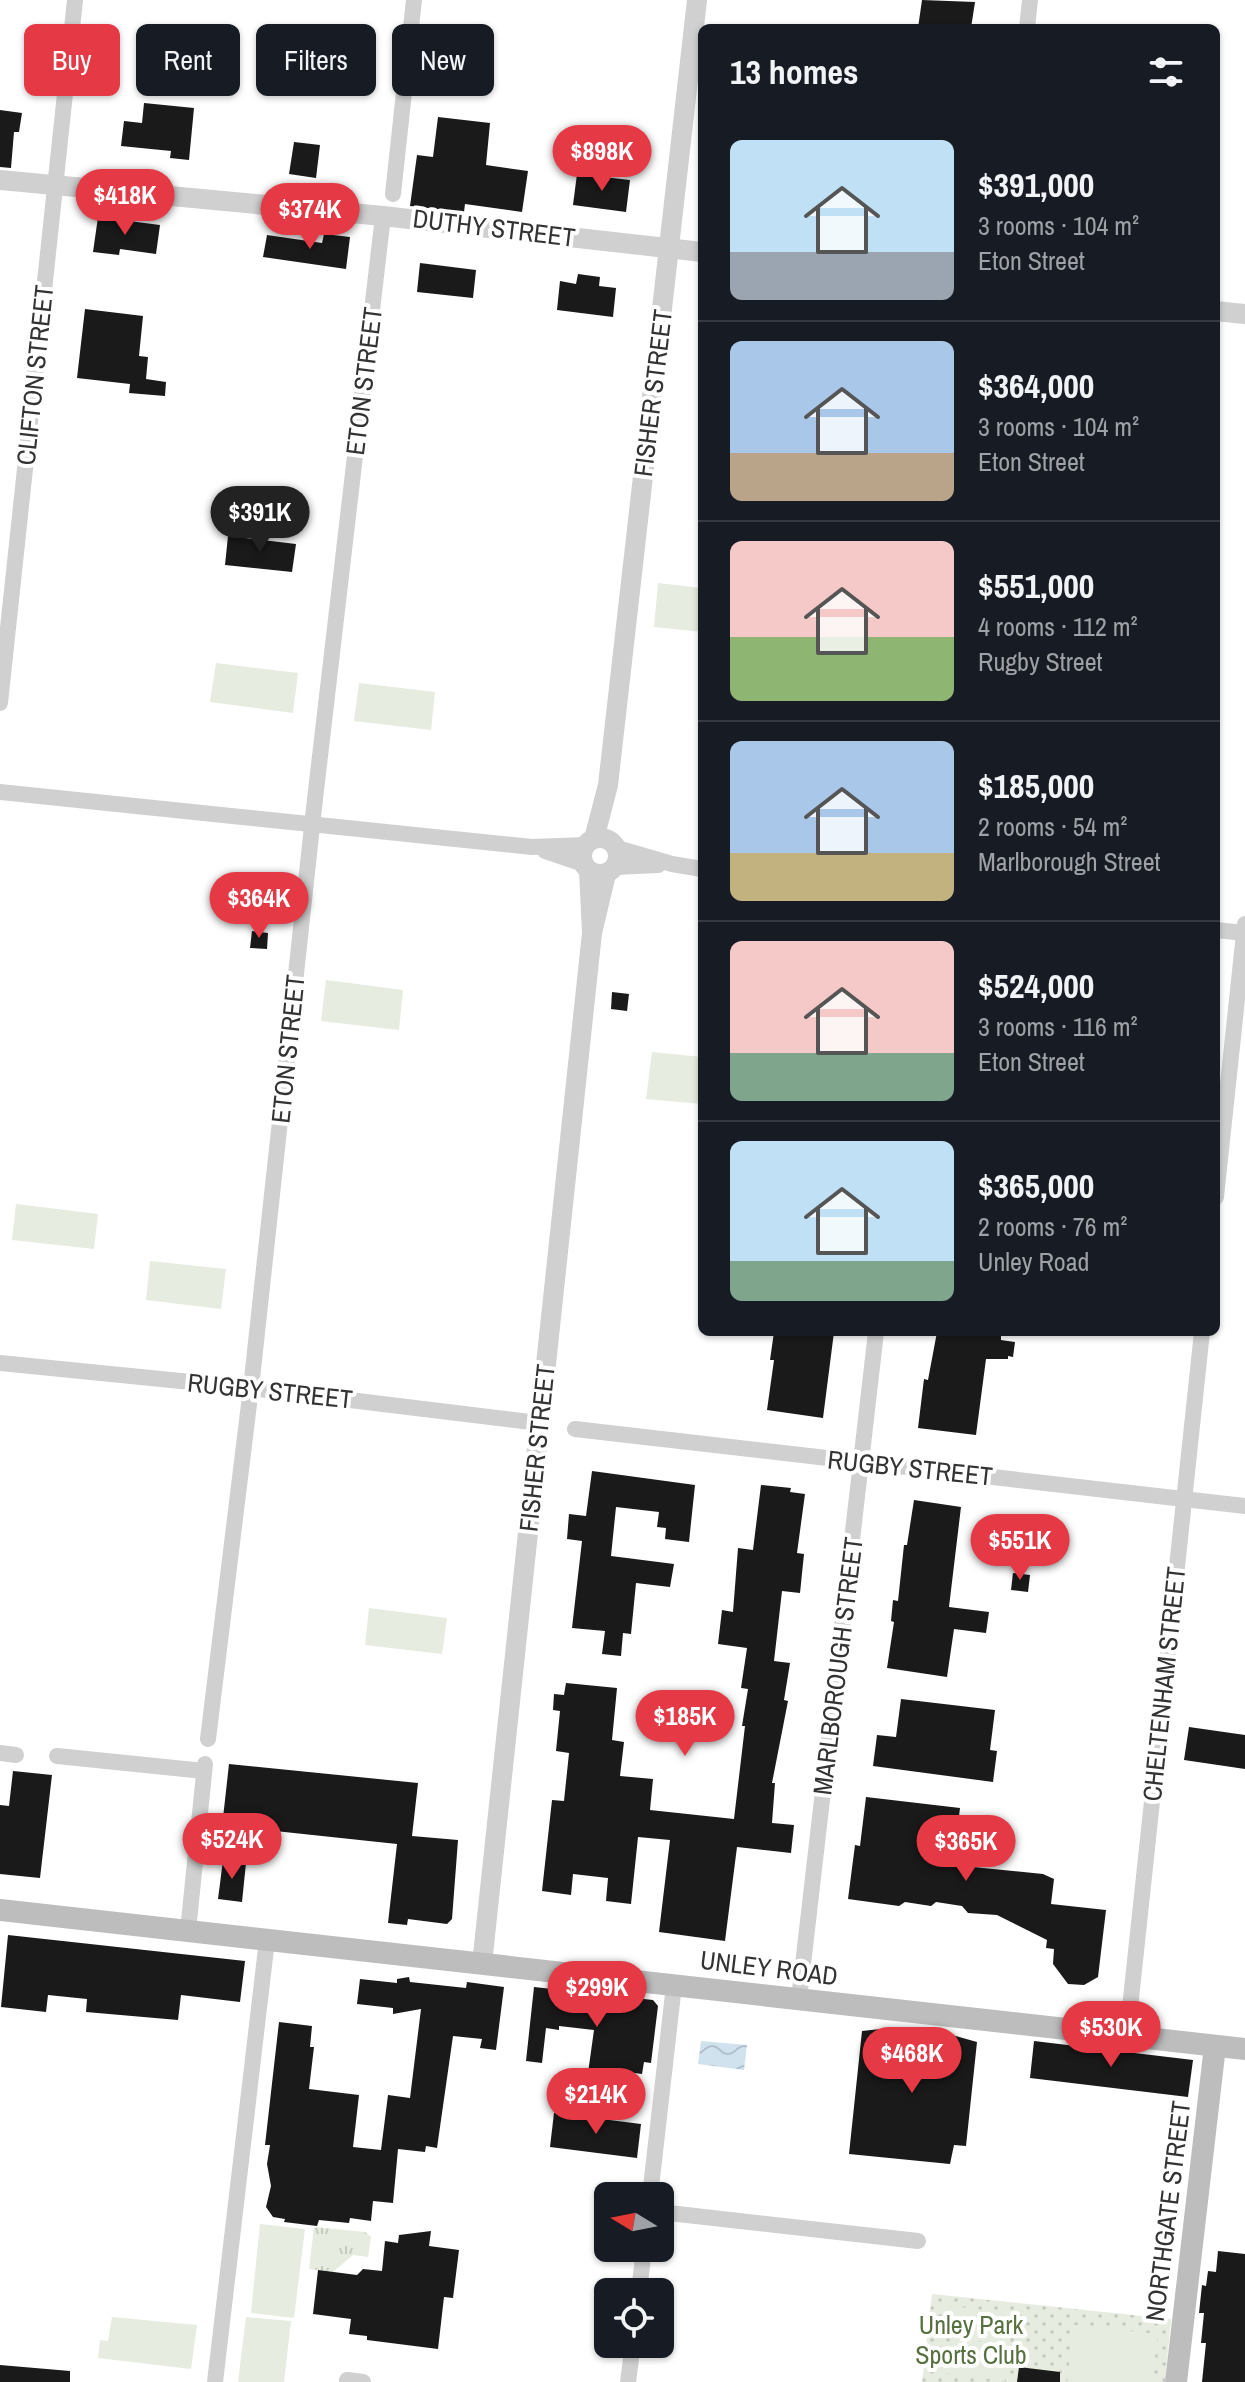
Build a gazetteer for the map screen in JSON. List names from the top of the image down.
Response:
{
  "streets": {
    "main road": ["UNLEY ROAD", "NORTHGATE STREET"],
    "street": [
      "DUTHY STREET",
      "CLIFTON STREET",
      "ETON STREET",
      "FISHER STREET",
      "RUGBY STREET",
      "MARLBOROUGH STREET",
      "CHELTENHAM STREET"
    ]
  },
  "crossings": [
    ["DUTHY STREET", "CLIFTON STREET"],
    ["DUTHY STREET", "ETON STREET"],
    ["DUTHY STREET", "FISHER STREET"],
    ["ETON STREET", "RUGBY STREET"],
    ["FISHER STREET", "RUGBY STREET"],
    ["FISHER STREET", "UNLEY ROAD"],
    ["RUGBY STREET", "MARLBOROUGH STREET"],
    ["RUGBY STREET", "CHELTENHAM STREET"],
    ["MARLBOROUGH STREET", "UNLEY ROAD"],
    ["CHELTENHAM STREET", "UNLEY ROAD"],
    ["UNLEY ROAD", "NORTHGATE STREET"]
  ],
  "parks": ["Unley Park Sports Club"],
  "north": "left",
  "page": {
    "chip": [
      "Buy",
      "Rent",
      "Filters",
      "New"
    ],
    "heading": "13 homes",
    "list": [
      {
        "name": "$391,000",
        "note": "3 rooms · 104 m² · Eton Street"
      },
      {
        "name": "$364,000",
        "note": "3 rooms · 104 m² · Eton Street"
      },
      {
        "name": "$551,000",
        "note": "4 rooms · 112 m² · Rugby Street"
      },
      {
        "name": "$185,000",
        "note": "2 rooms · 54 m² · Marlborough Street"
      },
      {
        "name": "$524,000",
        "note": "3 rooms · 116 m² · Eton Street"
      },
      {
        "name": "$365,000",
        "note": "2 rooms · 76 m² · Unley Road"
      }
    ],
    "price": [
      "$898K",
      "$418K",
      "$374K",
      "$391K",
      "$364K",
      "$551K",
      "$185K",
      "$524K",
      "$365K",
      "$299K",
      "$530K",
      "$468K",
      "$214K"
    ]
  }
}
